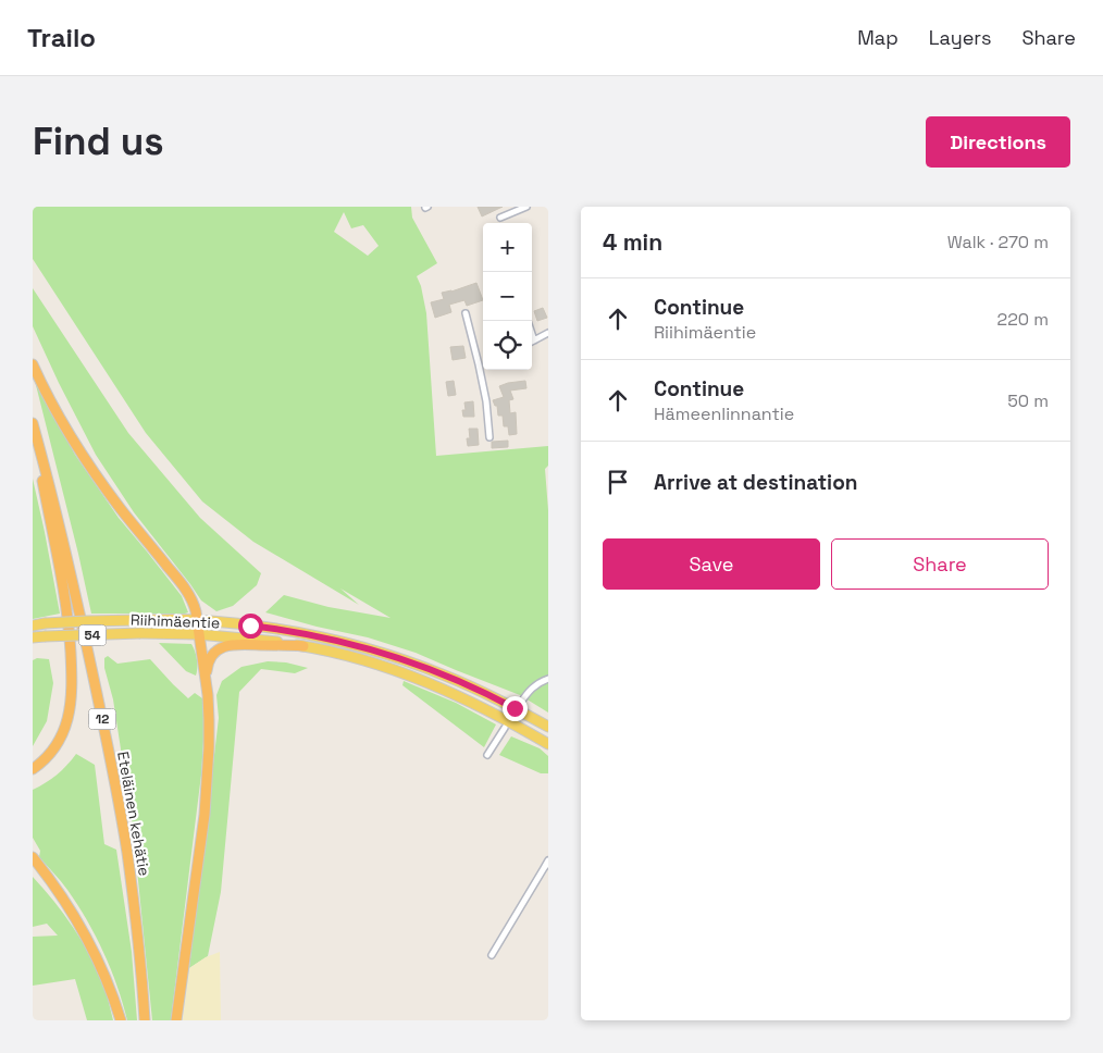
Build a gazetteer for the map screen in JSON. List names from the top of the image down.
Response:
{
  "streets": {
    "highway": ["12", "Eteläinen kehätie"],
    "main road": ["Riihimäentie", "54"]
  },
  "page": {
    "header": "Trailo",
    "nav": ["Map", "Layers", "Share"],
    "buttons": [
      "Directions",
      ["Save", "Share"]
    ],
    "title": "Find us",
    "heading": ["4 min", "Walk · 270 m"],
    "map_buttons": ["+", "−"],
    "list": [
      ["Continue", "Riihimäentie", "220 m"],
      ["Continue", "Hämeenlinnantie", "50 m"],
      "Arrive at destination"
    ]
  }
}
